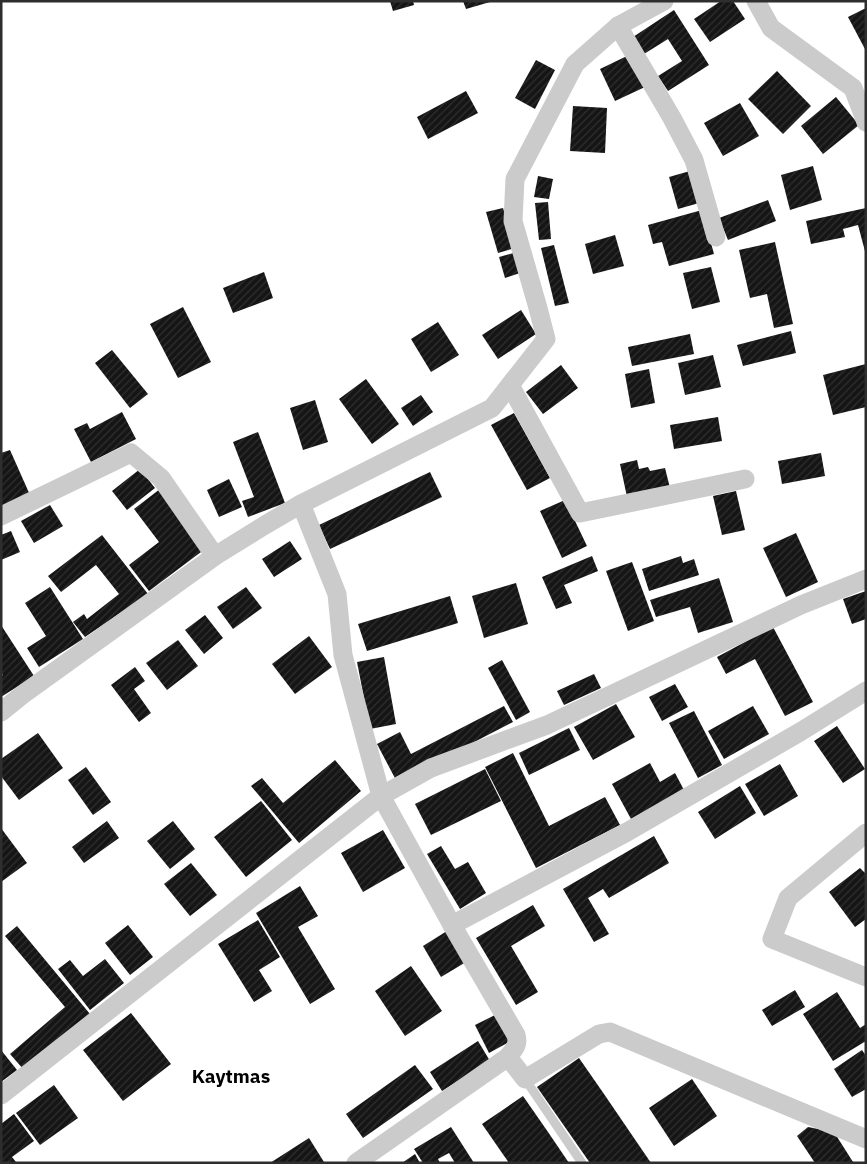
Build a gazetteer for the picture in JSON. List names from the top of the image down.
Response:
{
  "districts": ["Kaytmas"]
}
